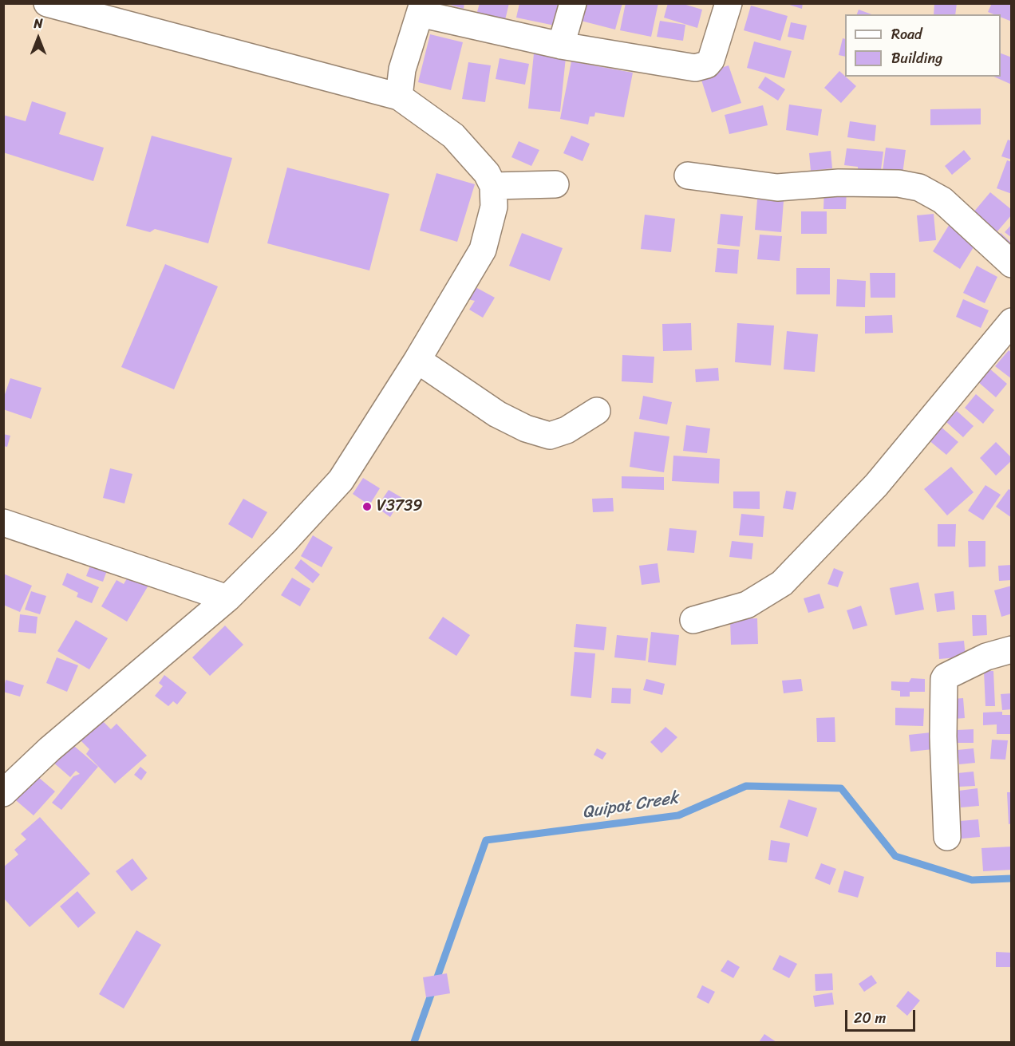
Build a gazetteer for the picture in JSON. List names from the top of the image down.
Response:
{
  "water": ["Quipot Creek"],
  "places": ["V3739"],
  "legend": ["Road", "Building"],
  "scale_bar": "20 m",
  "north": "top"
}
